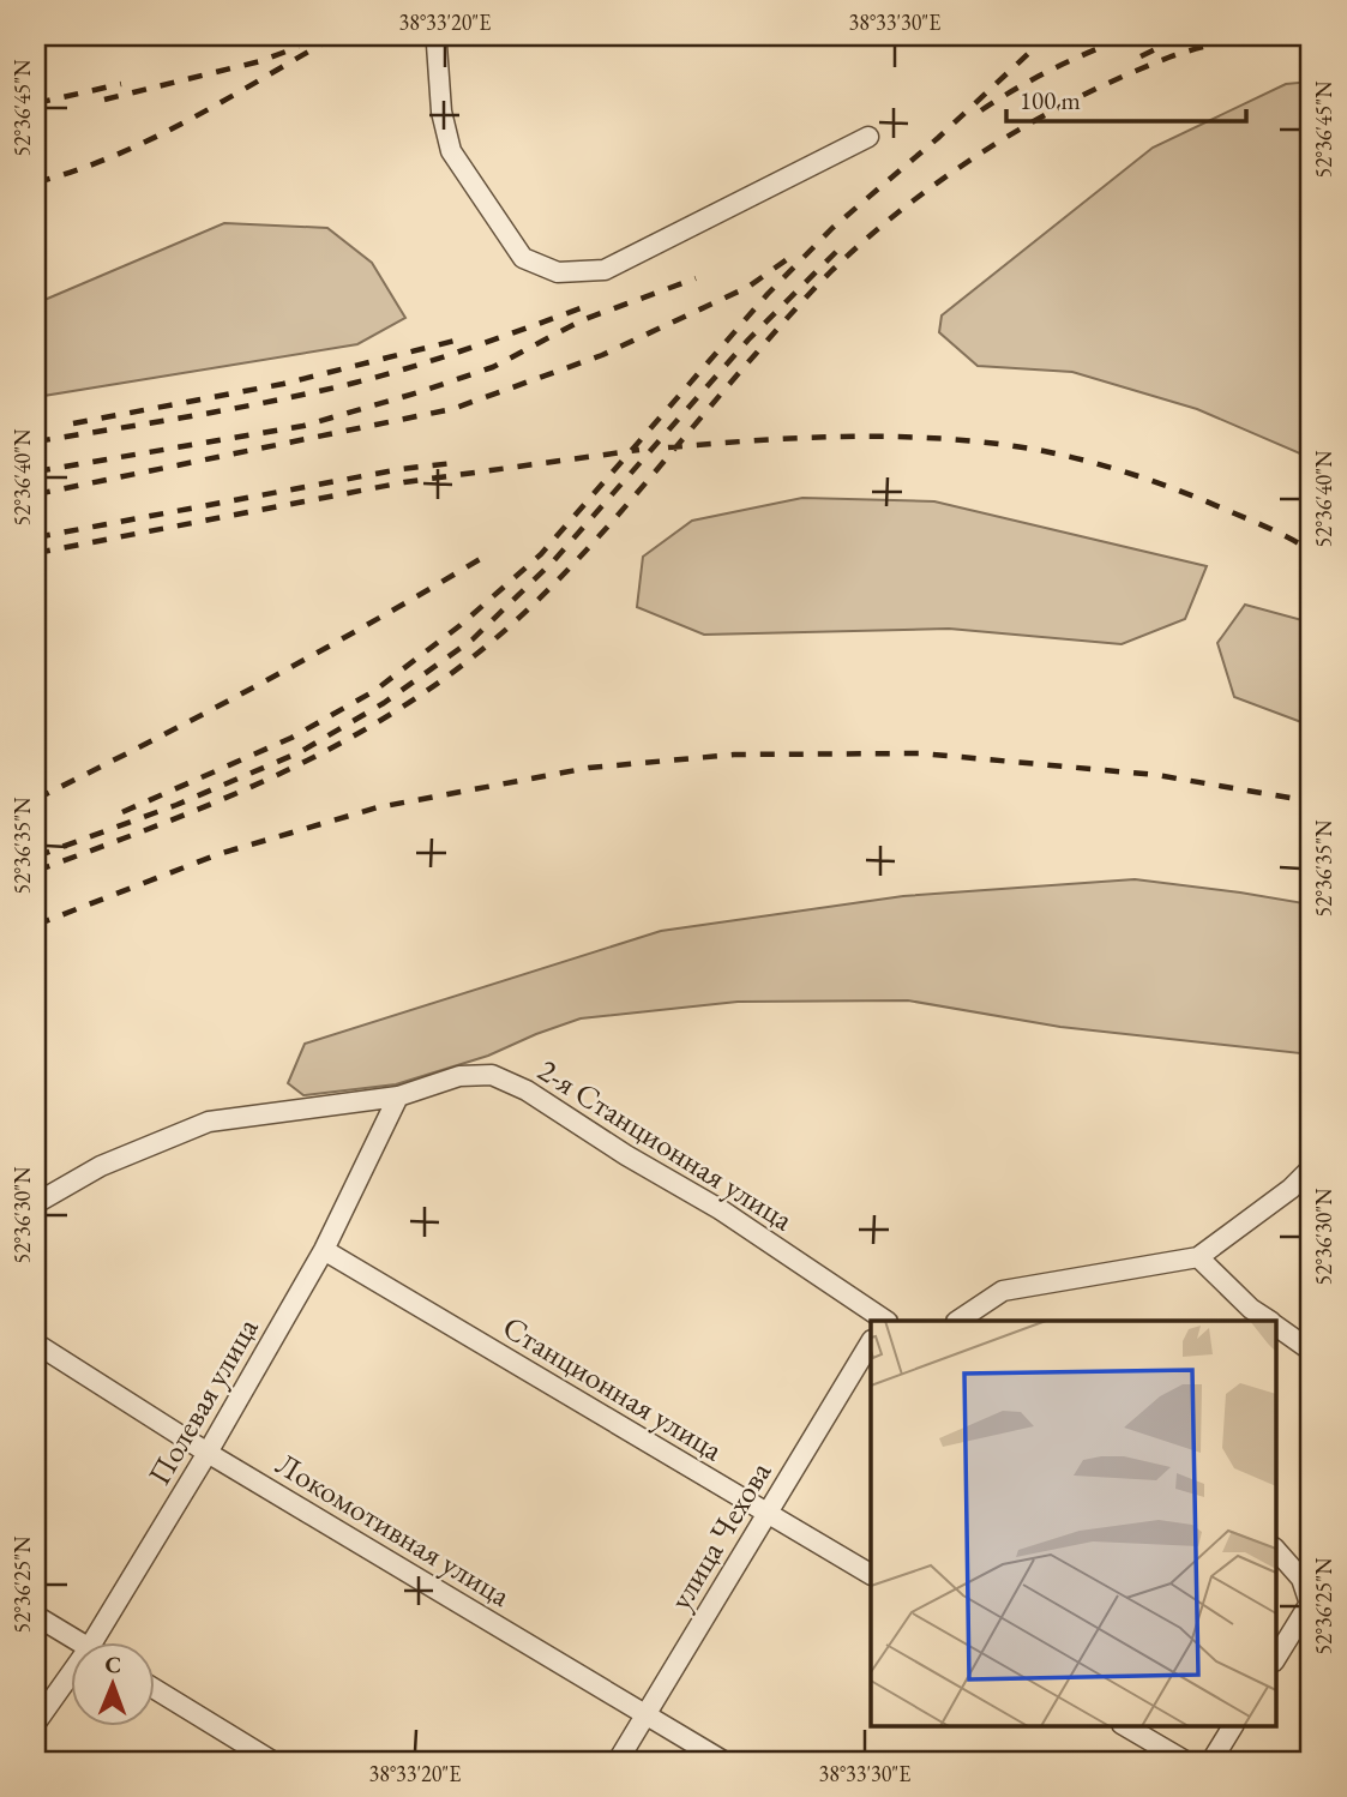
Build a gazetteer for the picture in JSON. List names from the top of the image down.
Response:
{
  "streets": {
    "street": [
      "2-я Станционная улица",
      "Станционная улица",
      "Полевая улица",
      "Локомотивная улица",
      "улица Чехова"
    ]
  },
  "crossings": [
    ["2-я Станционная улица", "Полевая улица"],
    ["Станционная улица", "Полевая улица"],
    ["Станционная улица", "улица Чехова"],
    ["Полевая улица", "Локомотивная улица"],
    ["Локомотивная улица", "улица Чехова"]
  ],
  "scale_bar": "100 m",
  "north": "top",
  "coordinates": [
    "38°33'20\"E",
    "38°33'30\"E",
    "52°36'45\"N",
    "52°36'40\"N",
    "52°36'35\"N",
    "52°36'30\"N",
    "52°36'25\"N"
  ]
}
